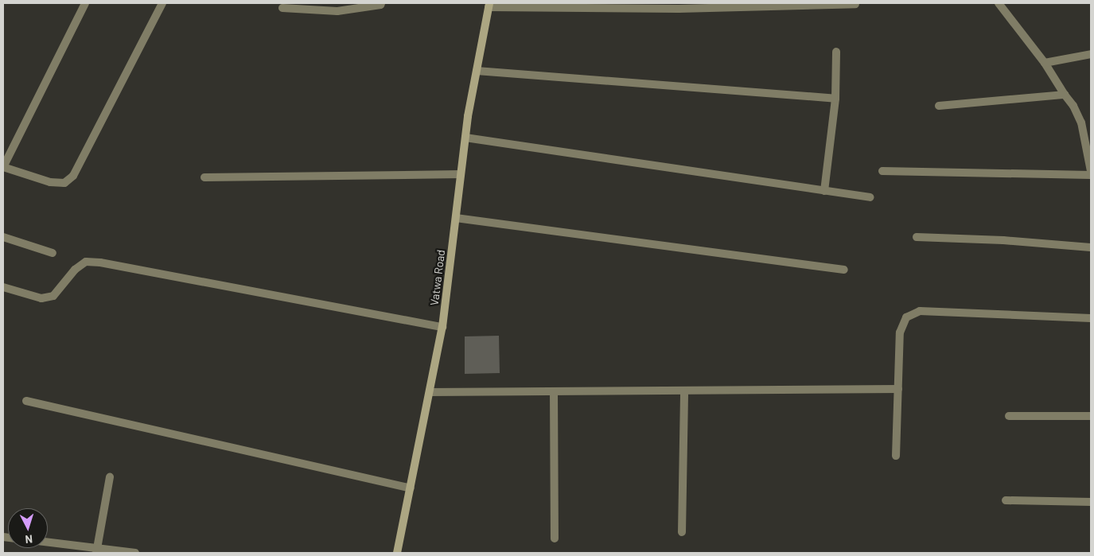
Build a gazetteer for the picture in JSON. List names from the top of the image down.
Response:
{
  "streets": {
    "main road": ["Vatwa Road"]
  },
  "north": "bottom"
}
